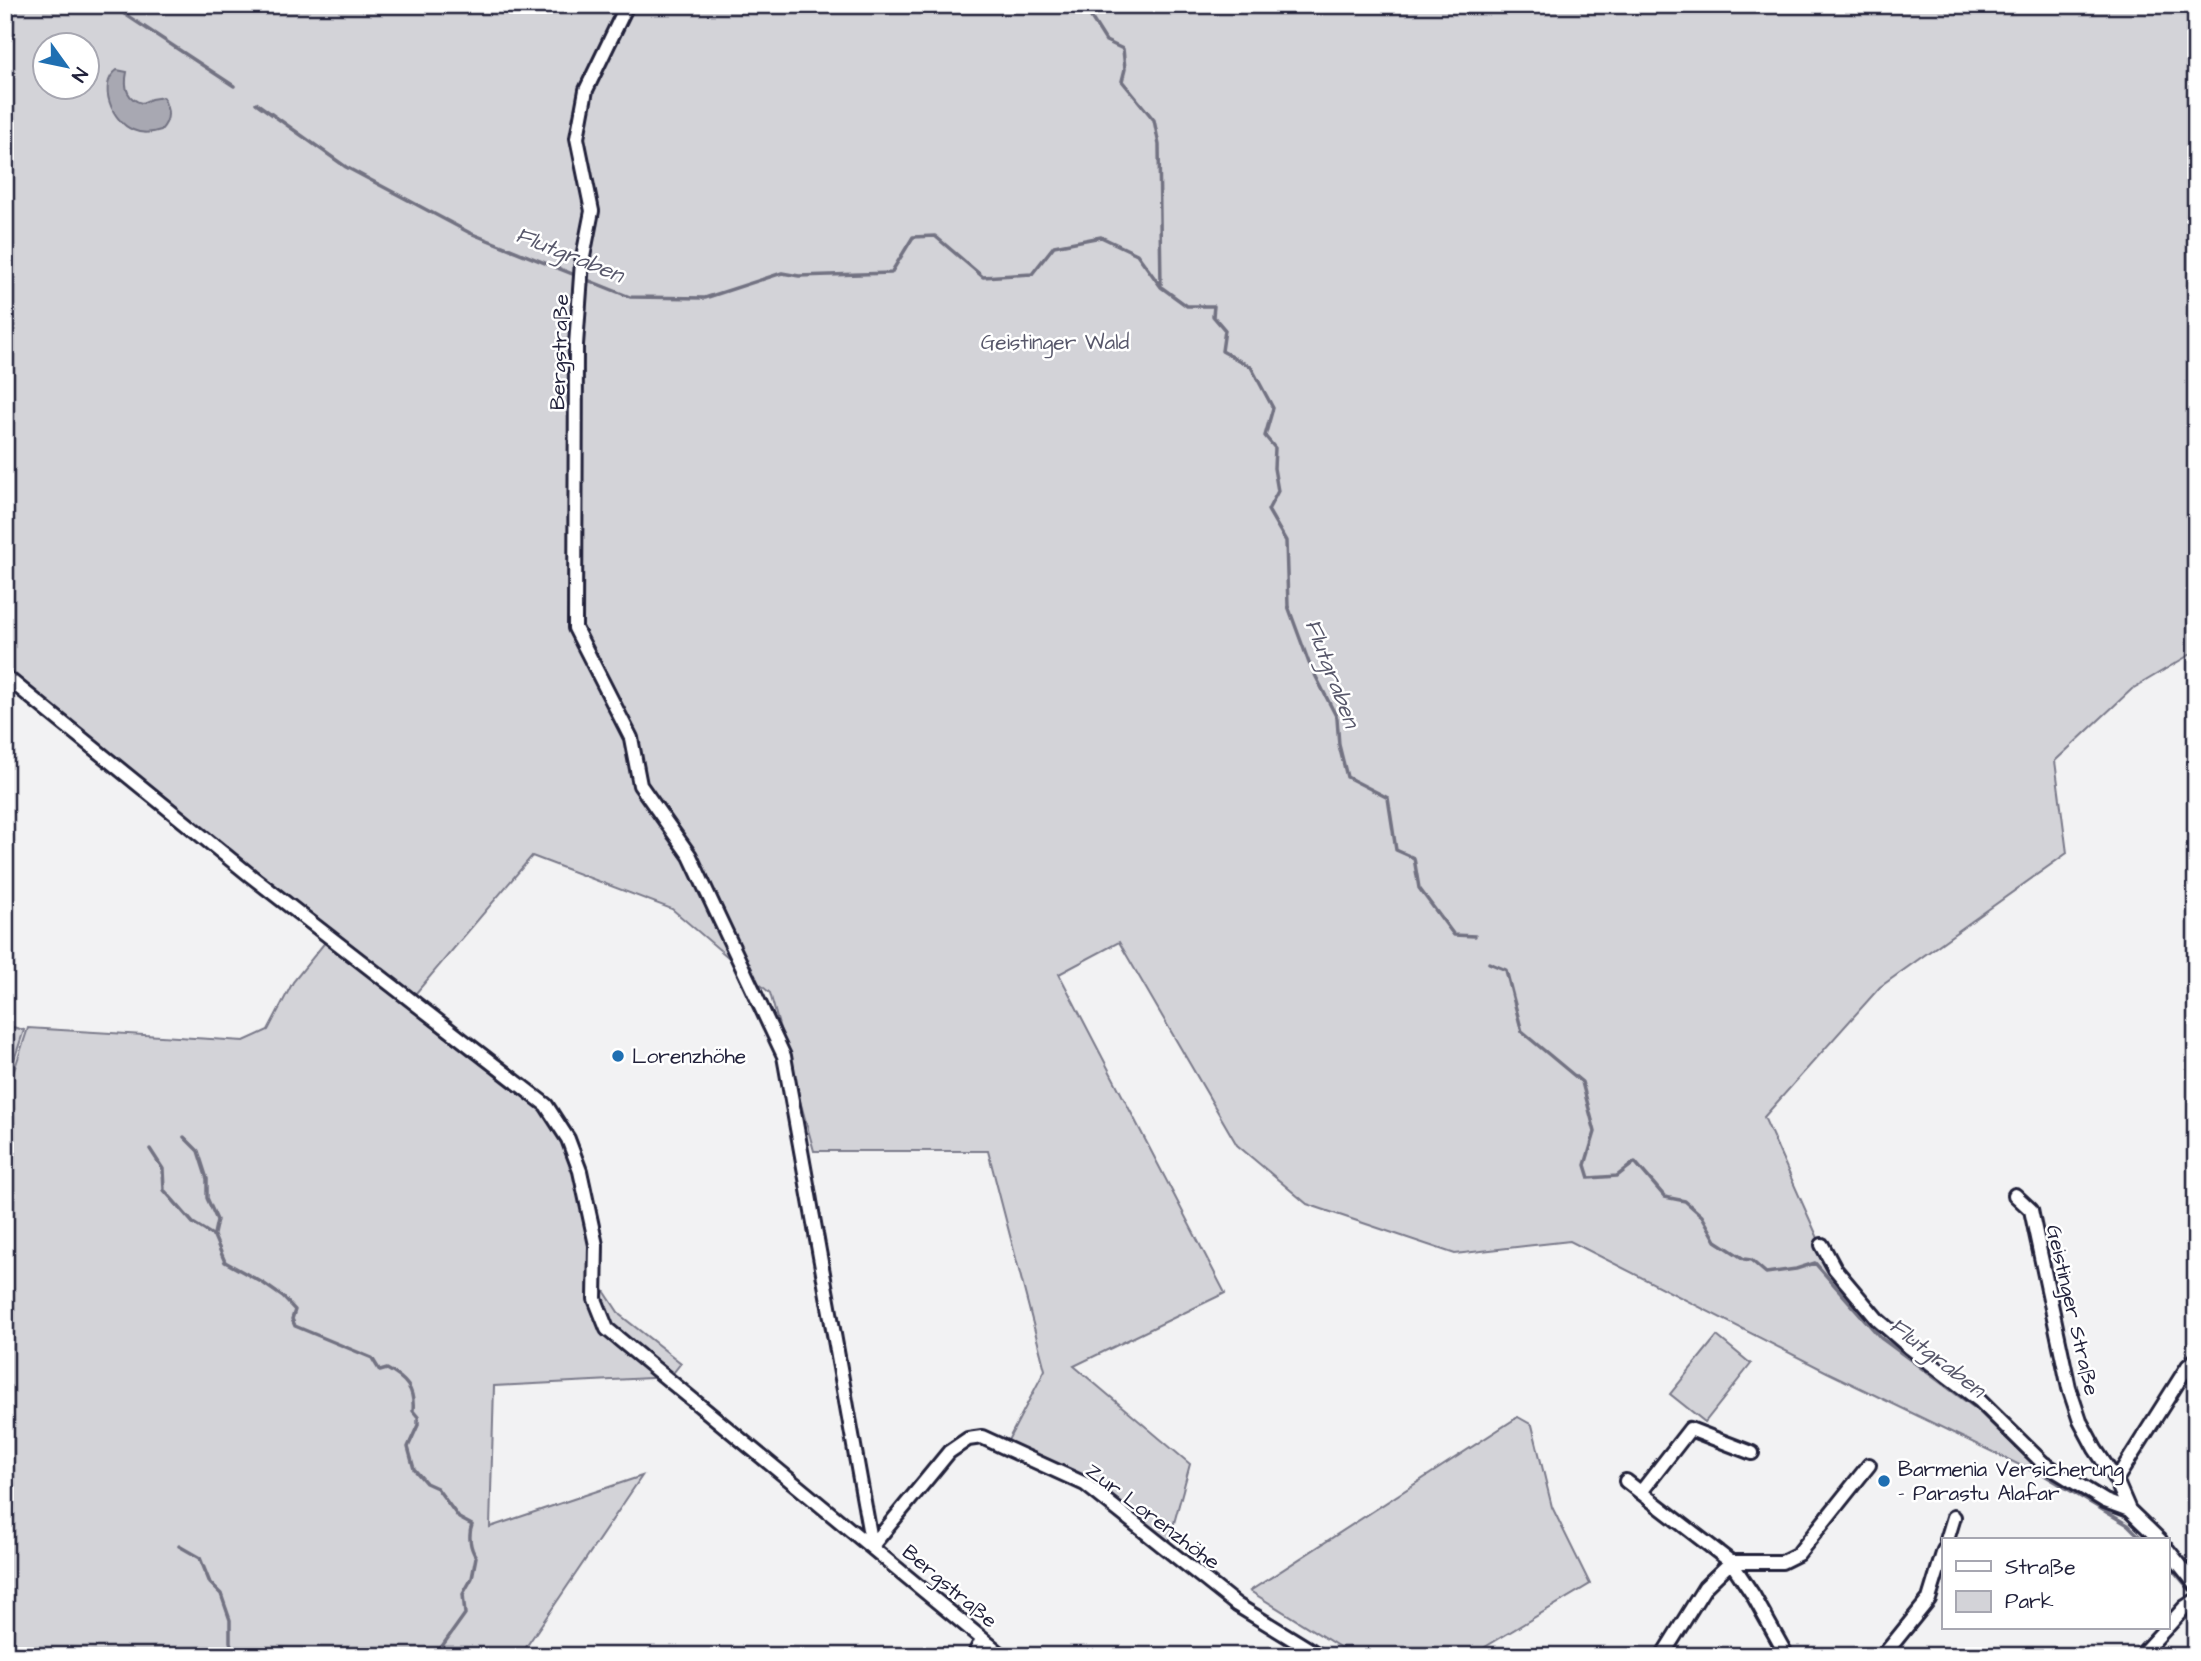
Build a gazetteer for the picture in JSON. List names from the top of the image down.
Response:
{
  "streets": {
    "street": ["Bergstraße", "Geistinger Straße", "Zur Lorenzhöhe"]
  },
  "crossings": [
    ["Bergstraße", "Zur Lorenzhöhe"]
  ],
  "water": ["Flutgraben"],
  "parks": ["Geistinger Wald"],
  "places": ["Lorenzhöhe", "Barmenia Versicherung - Parastu Alafar"],
  "legend": ["Straße", "Park"],
  "north": "bottom right"
}
